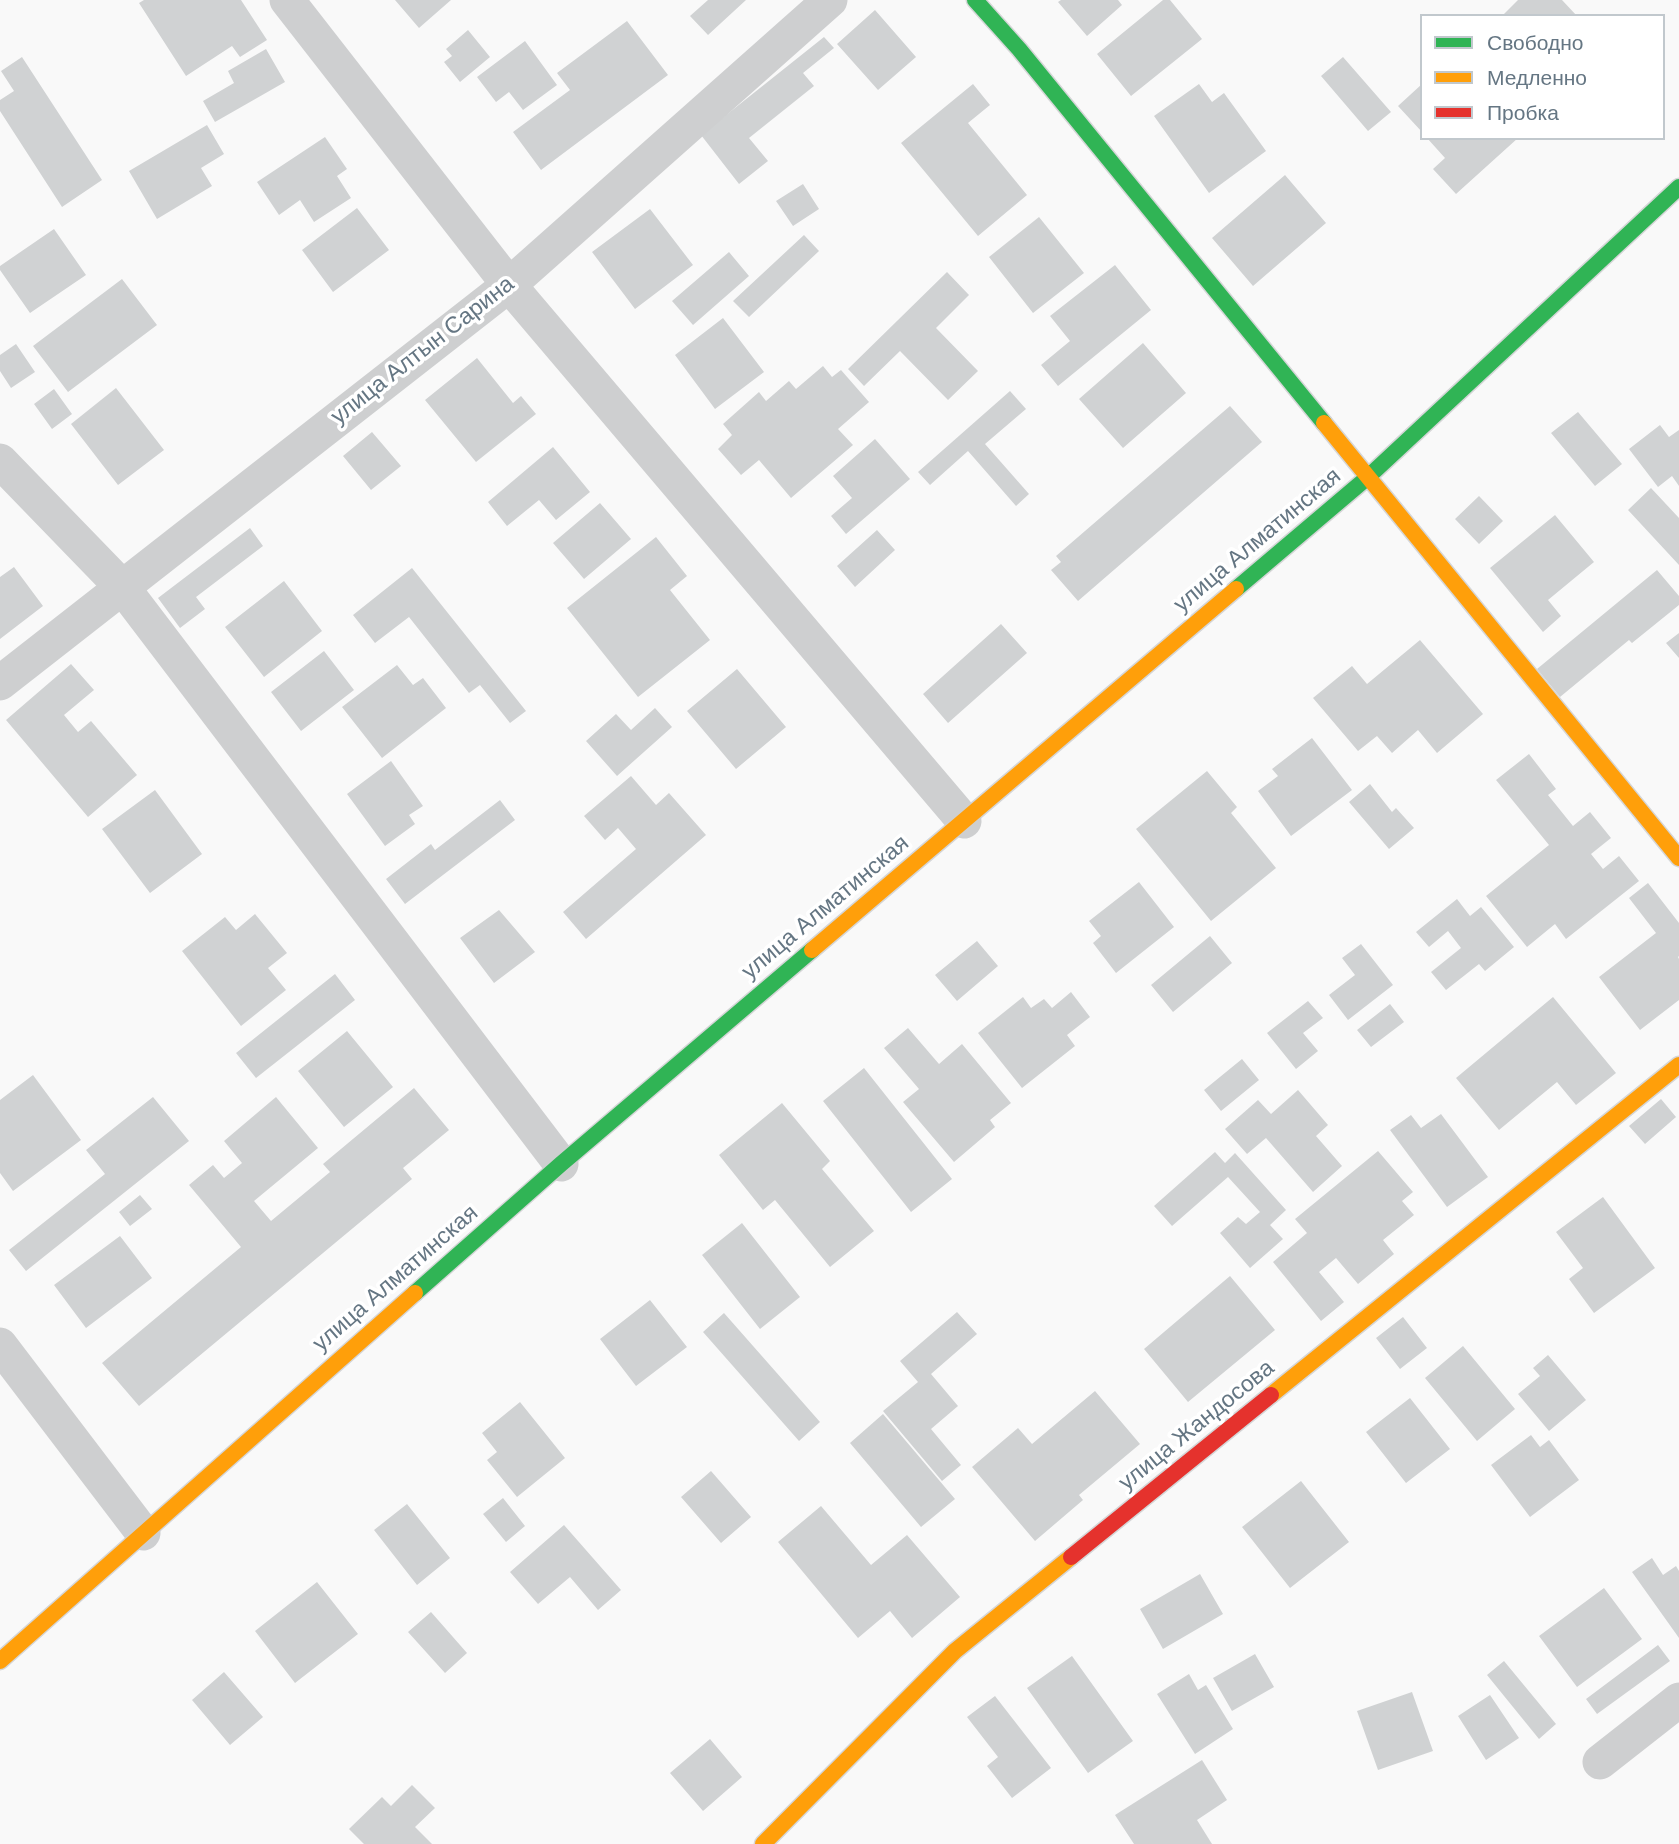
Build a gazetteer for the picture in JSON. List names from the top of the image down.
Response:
{
  "streets": {
    "street": ["улица Алтын Сарина", "улица Алматинская", "улица Жандосова"]
  },
  "legend": ["Свободно", "Медленно", "Пробка"]
}
